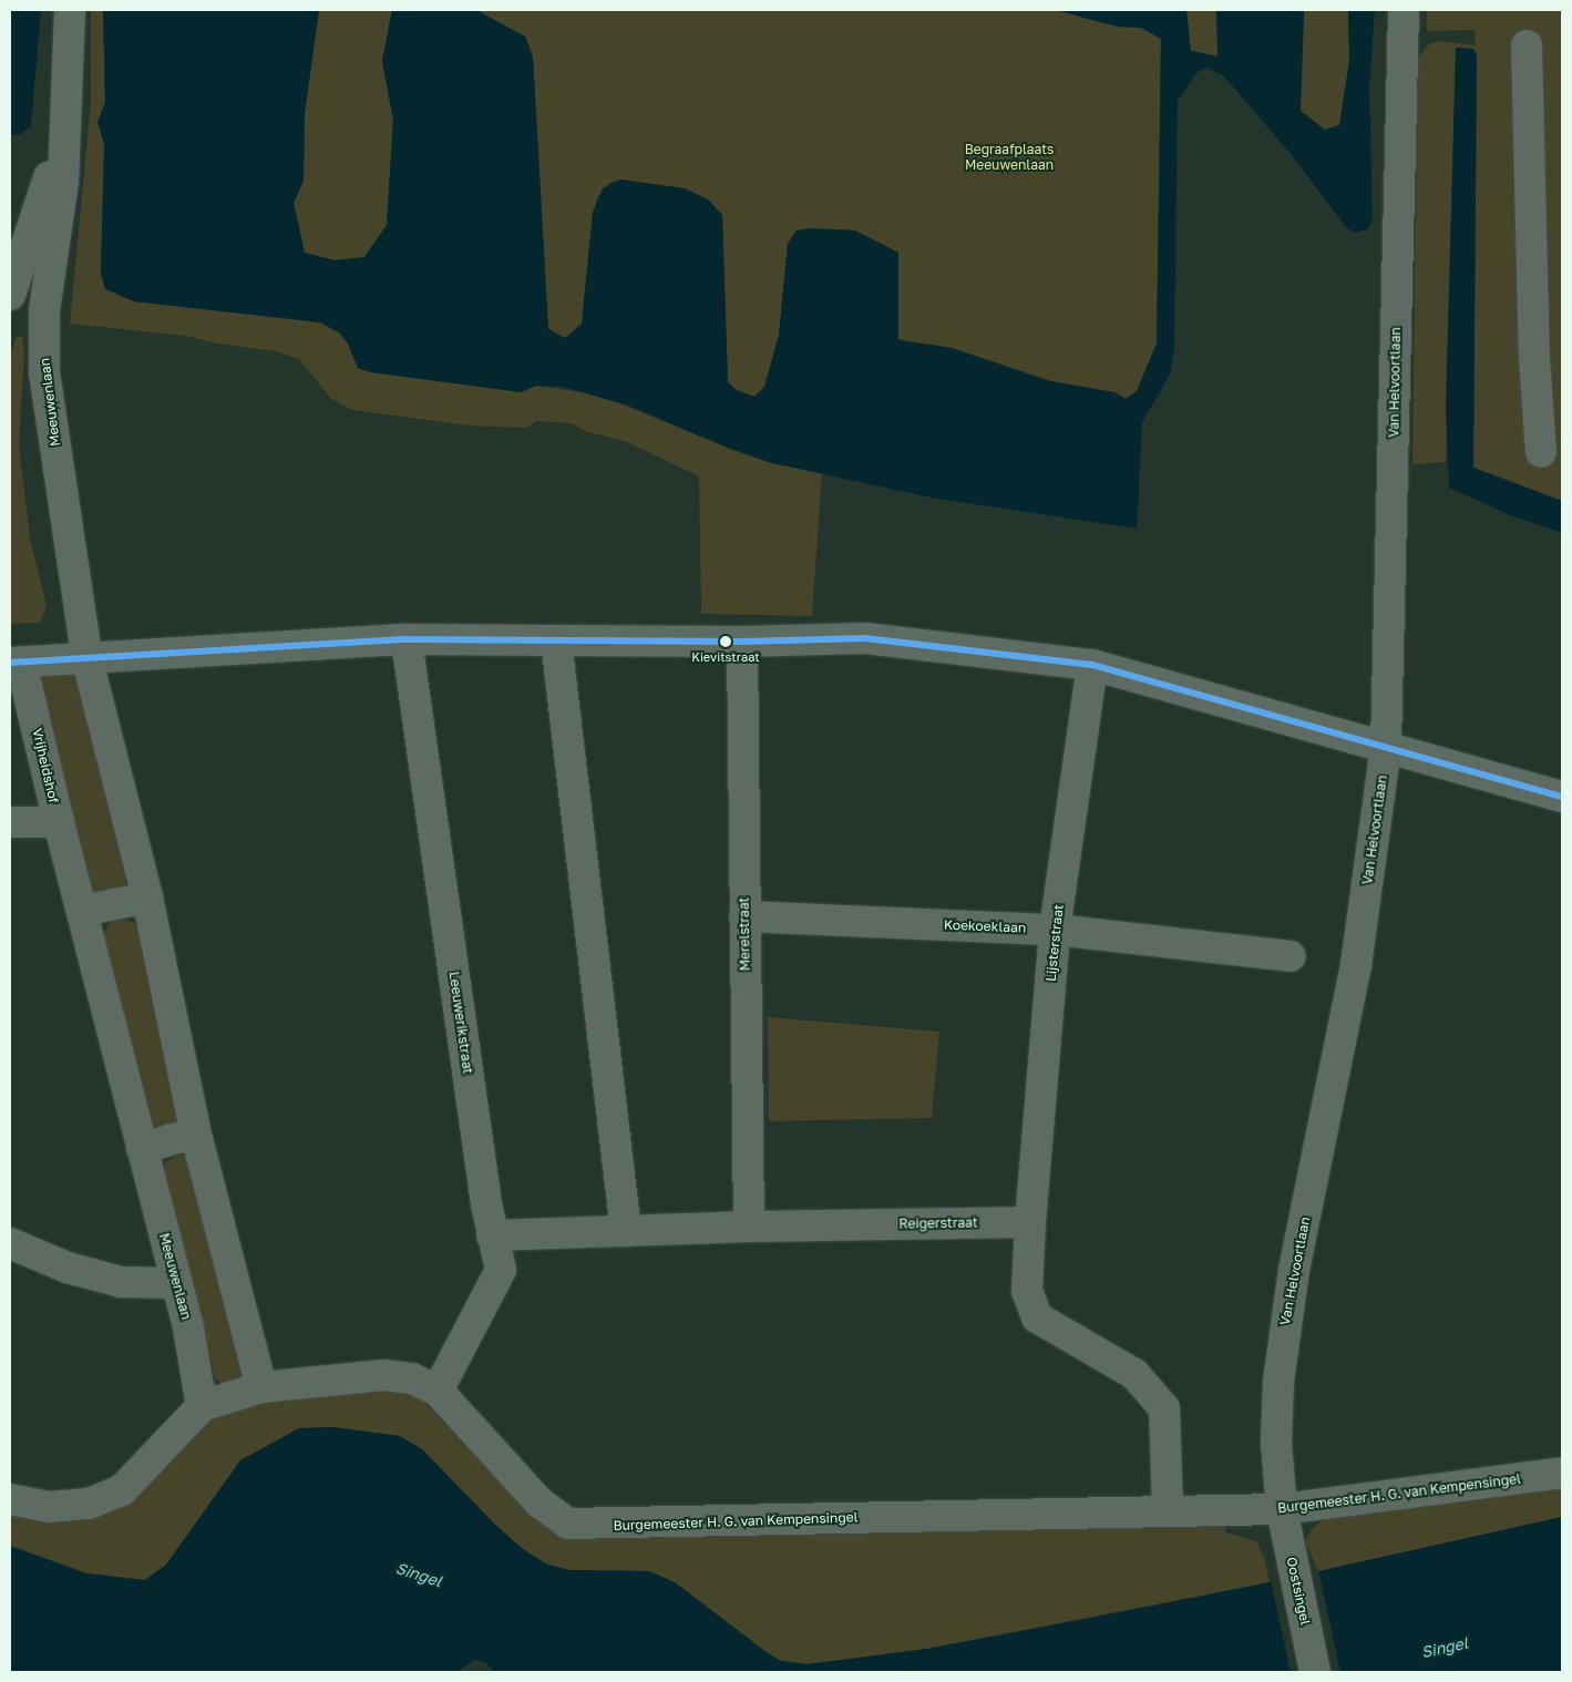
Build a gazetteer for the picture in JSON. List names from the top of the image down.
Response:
{
  "streets": {
    "street": [
      "Van Helvoortlaan",
      "Meeuwenlaan",
      "Vrijheidshof",
      "Koekoeklaan",
      "Merelstraat",
      "Lijsterstraat",
      "Leeuwerikstraat",
      "Reigerstraat",
      "Burgemeester H. G. van Kempensingel",
      "Oostsingel"
    ]
  },
  "crossings": [
    ["Van Helvoortlaan", "Burgemeester H. G. van Kempensingel"],
    ["Van Helvoortlaan", "Oostsingel"],
    ["Meeuwenlaan", "Vrijheidshof"],
    ["Meeuwenlaan", "Burgemeester H. G. van Kempensingel"],
    ["Koekoeklaan", "Merelstraat"],
    ["Koekoeklaan", "Lijsterstraat"],
    ["Merelstraat", "Reigerstraat"],
    ["Lijsterstraat", "Reigerstraat"],
    ["Leeuwerikstraat", "Reigerstraat"],
    ["Leeuwerikstraat", "Burgemeester H. G. van Kempensingel"],
    ["Burgemeester H. G. van Kempensingel", "Oostsingel"]
  ],
  "water": ["Singel"],
  "parks": ["Begraafplaats Meeuwenlaan"],
  "places": ["Kievitstraat"]
}
